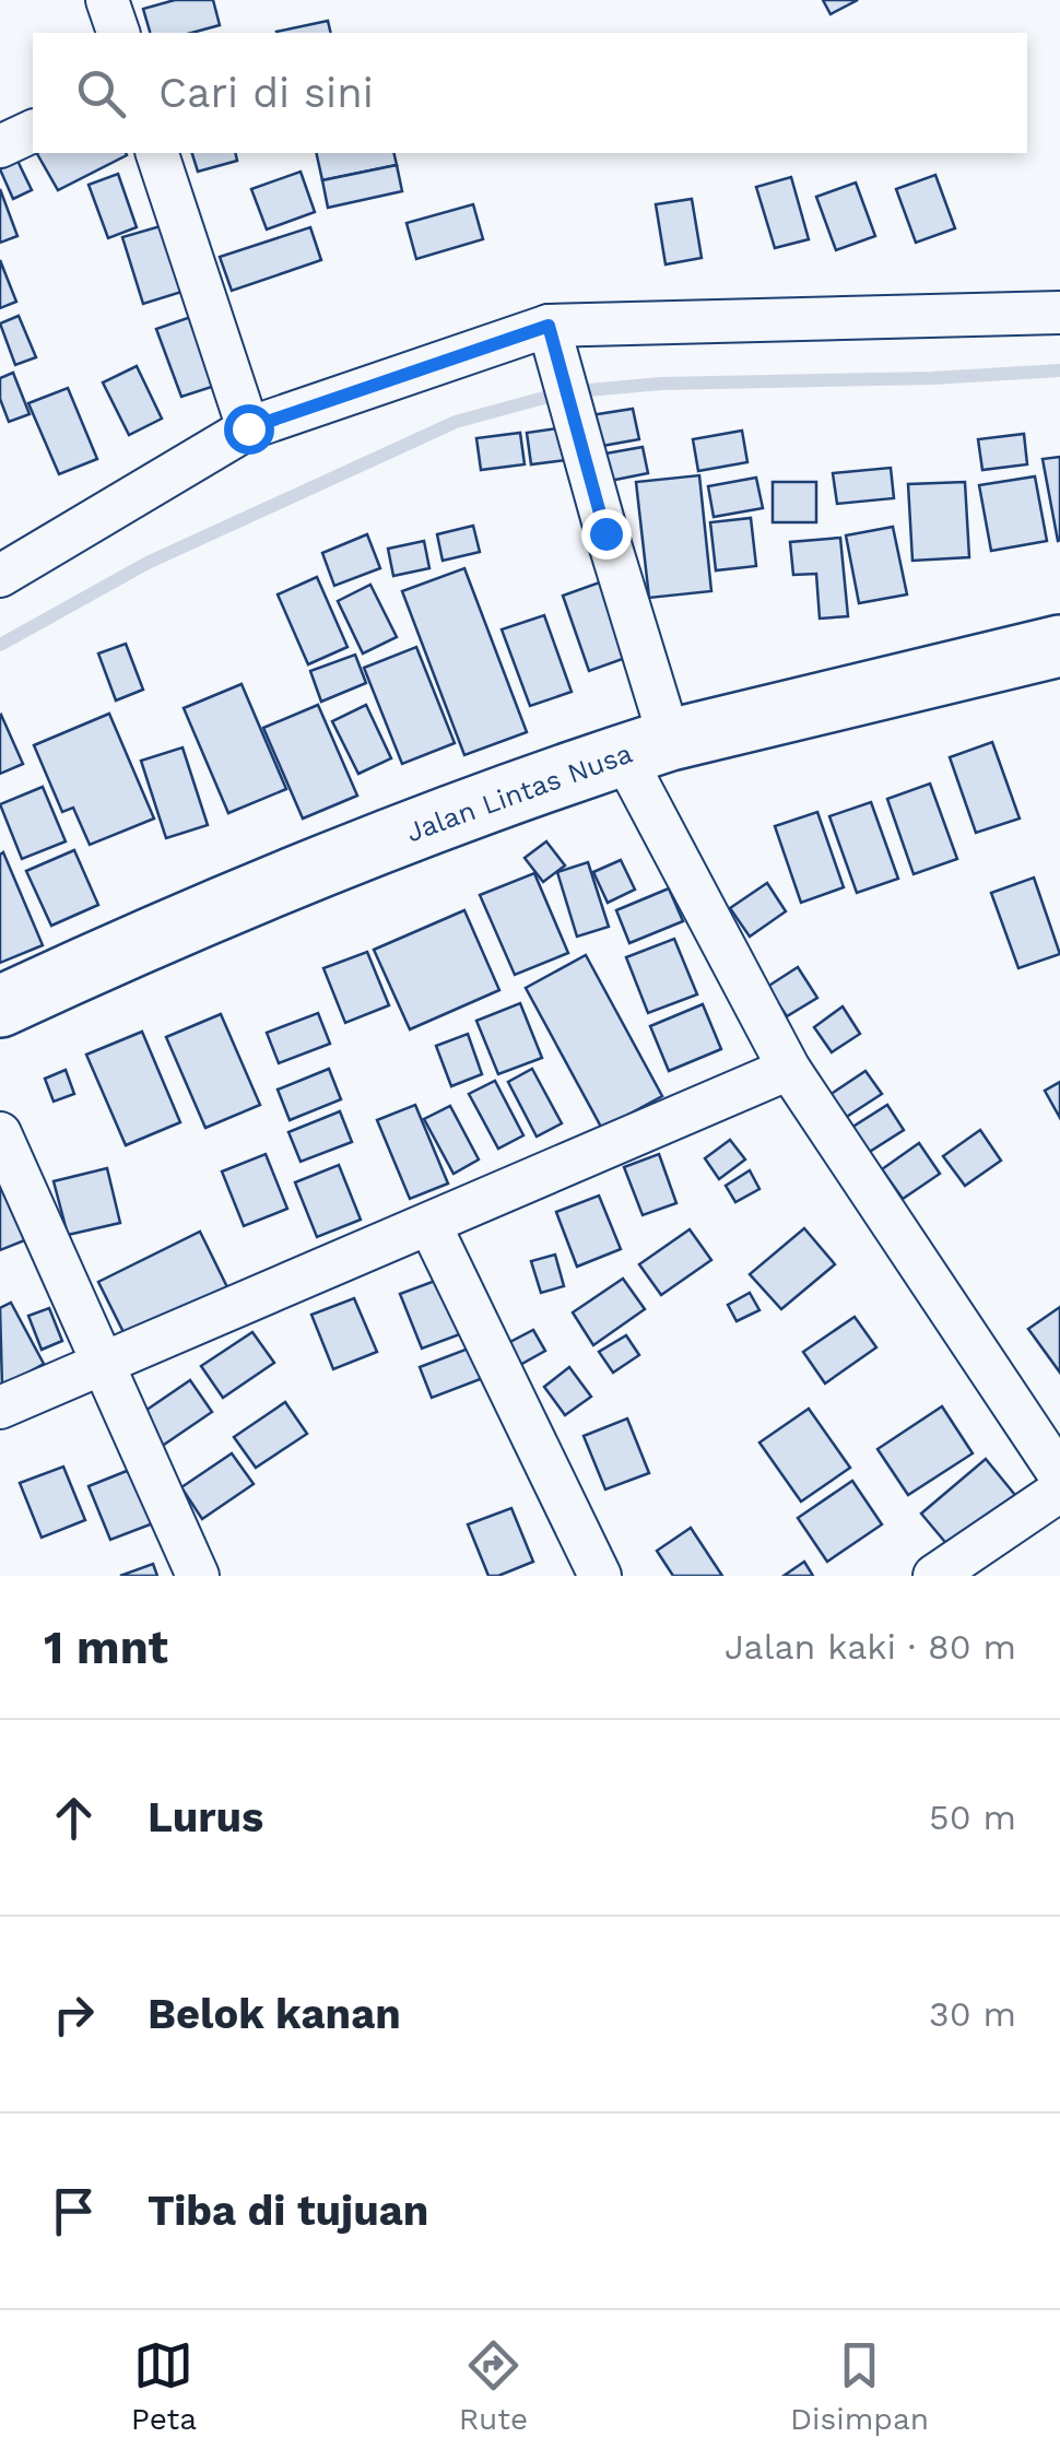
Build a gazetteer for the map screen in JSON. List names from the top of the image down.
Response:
{
  "streets": {
    "highway": ["Jalan Lintas Nusa"]
  },
  "page": {
    "search": "Cari di sini",
    "heading": ["1 mnt", "Jalan kaki · 80 m"],
    "list": [
      ["Lurus", "50 m"],
      ["Belok kanan", "30 m"],
      "Tiba di tujuan"
    ],
    "nav": ["Peta", "Rute", "Disimpan"]
  }
}
